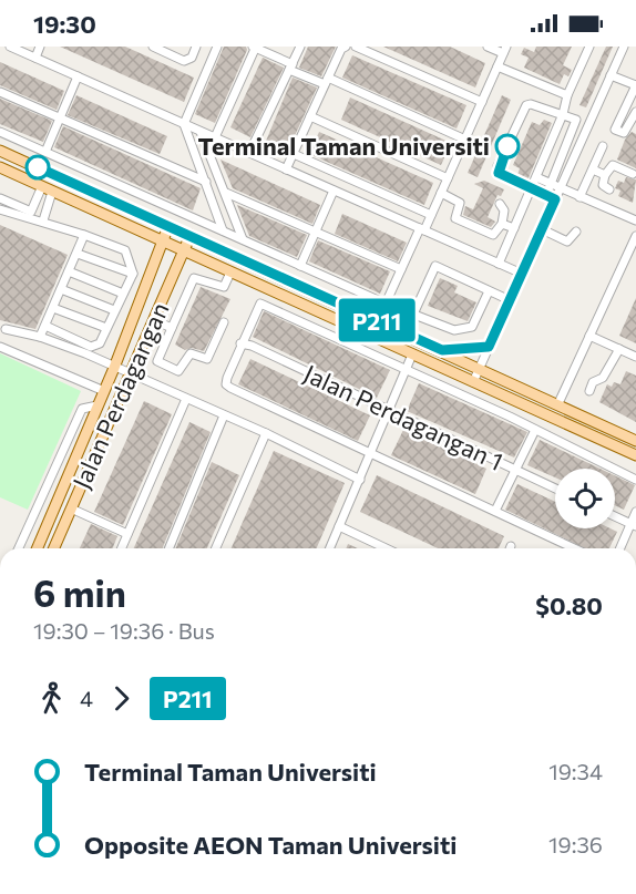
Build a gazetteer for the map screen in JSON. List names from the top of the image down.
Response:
{
  "streets": {
    "main road": ["Jalan Perdagangan"],
    "street": ["Jalan Perdagangan 1"]
  },
  "places": ["Terminal Taman Universiti"],
  "lines": ["bus line P211"],
  "page": {
    "status": "19:30",
    "on_map": "P211",
    "heading": ["6 min", "19:30 – 19:36 · Bus", "$0.80"],
    "legs": ["4", "P211"],
    "list": [
      {
        "name": "Terminal Taman Universiti",
        "value": "19:34"
      },
      {
        "name": "Opposite AEON Taman Universiti",
        "value": "19:36"
      }
    ]
  }
}
